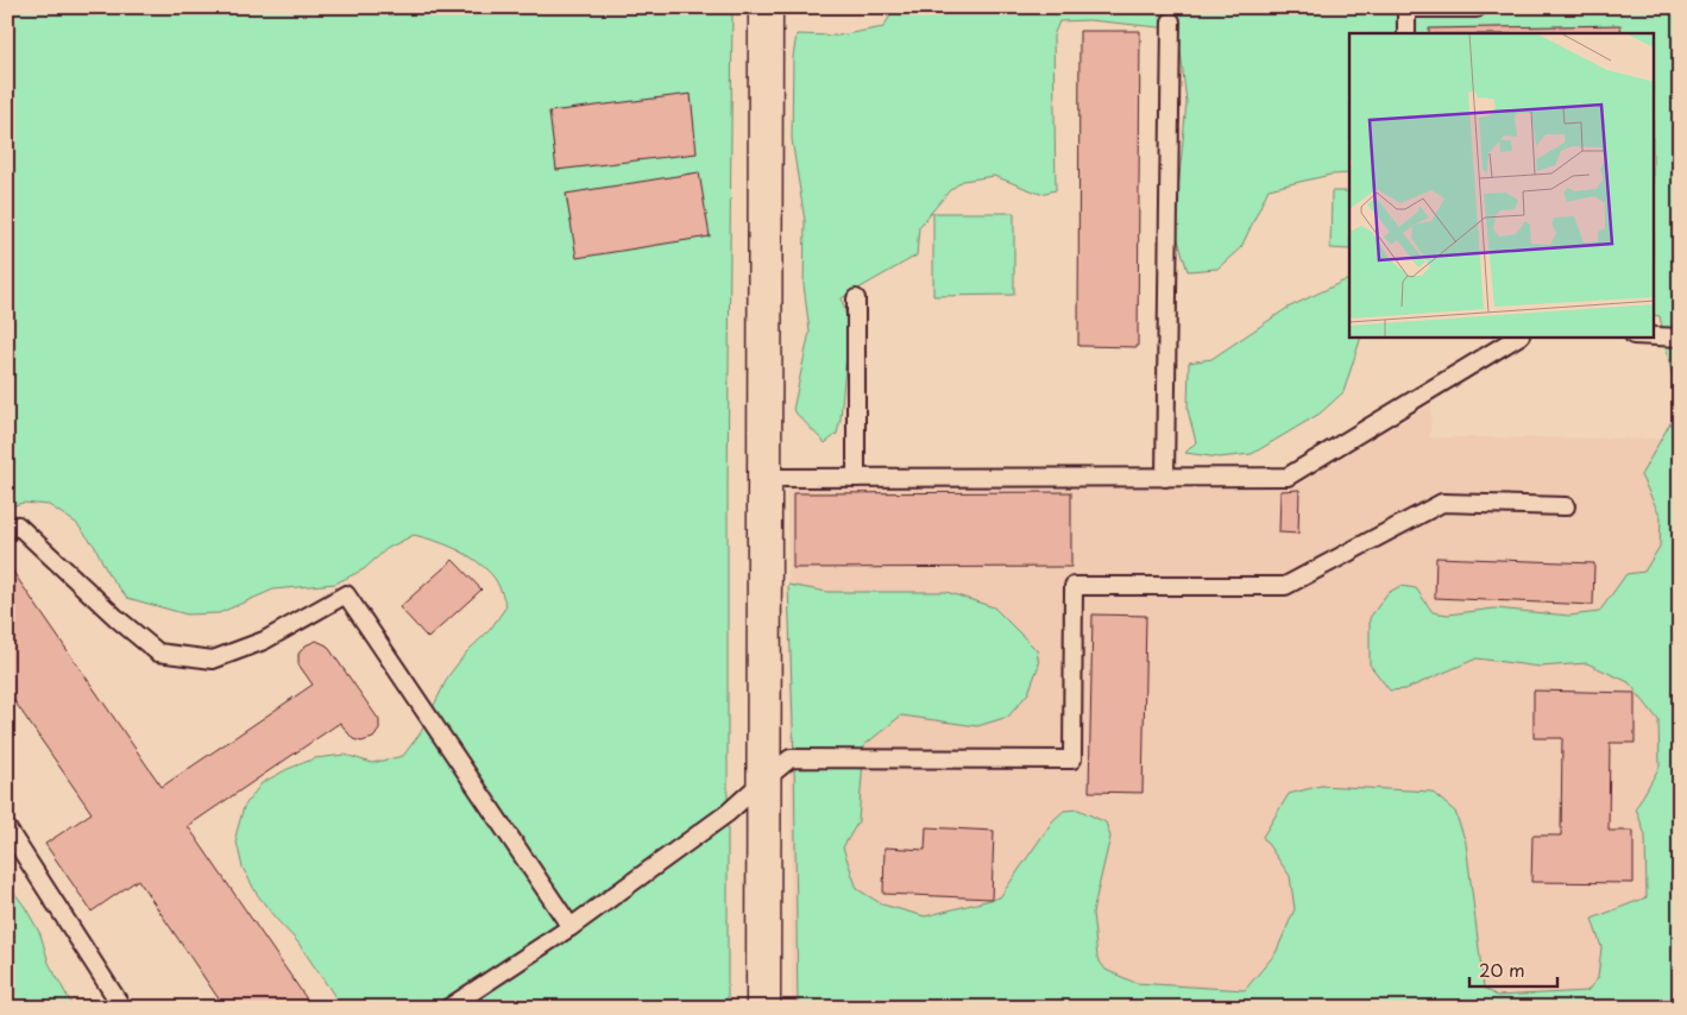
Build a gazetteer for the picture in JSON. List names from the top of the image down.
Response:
{
  "scale_bar": "20 m"
}
